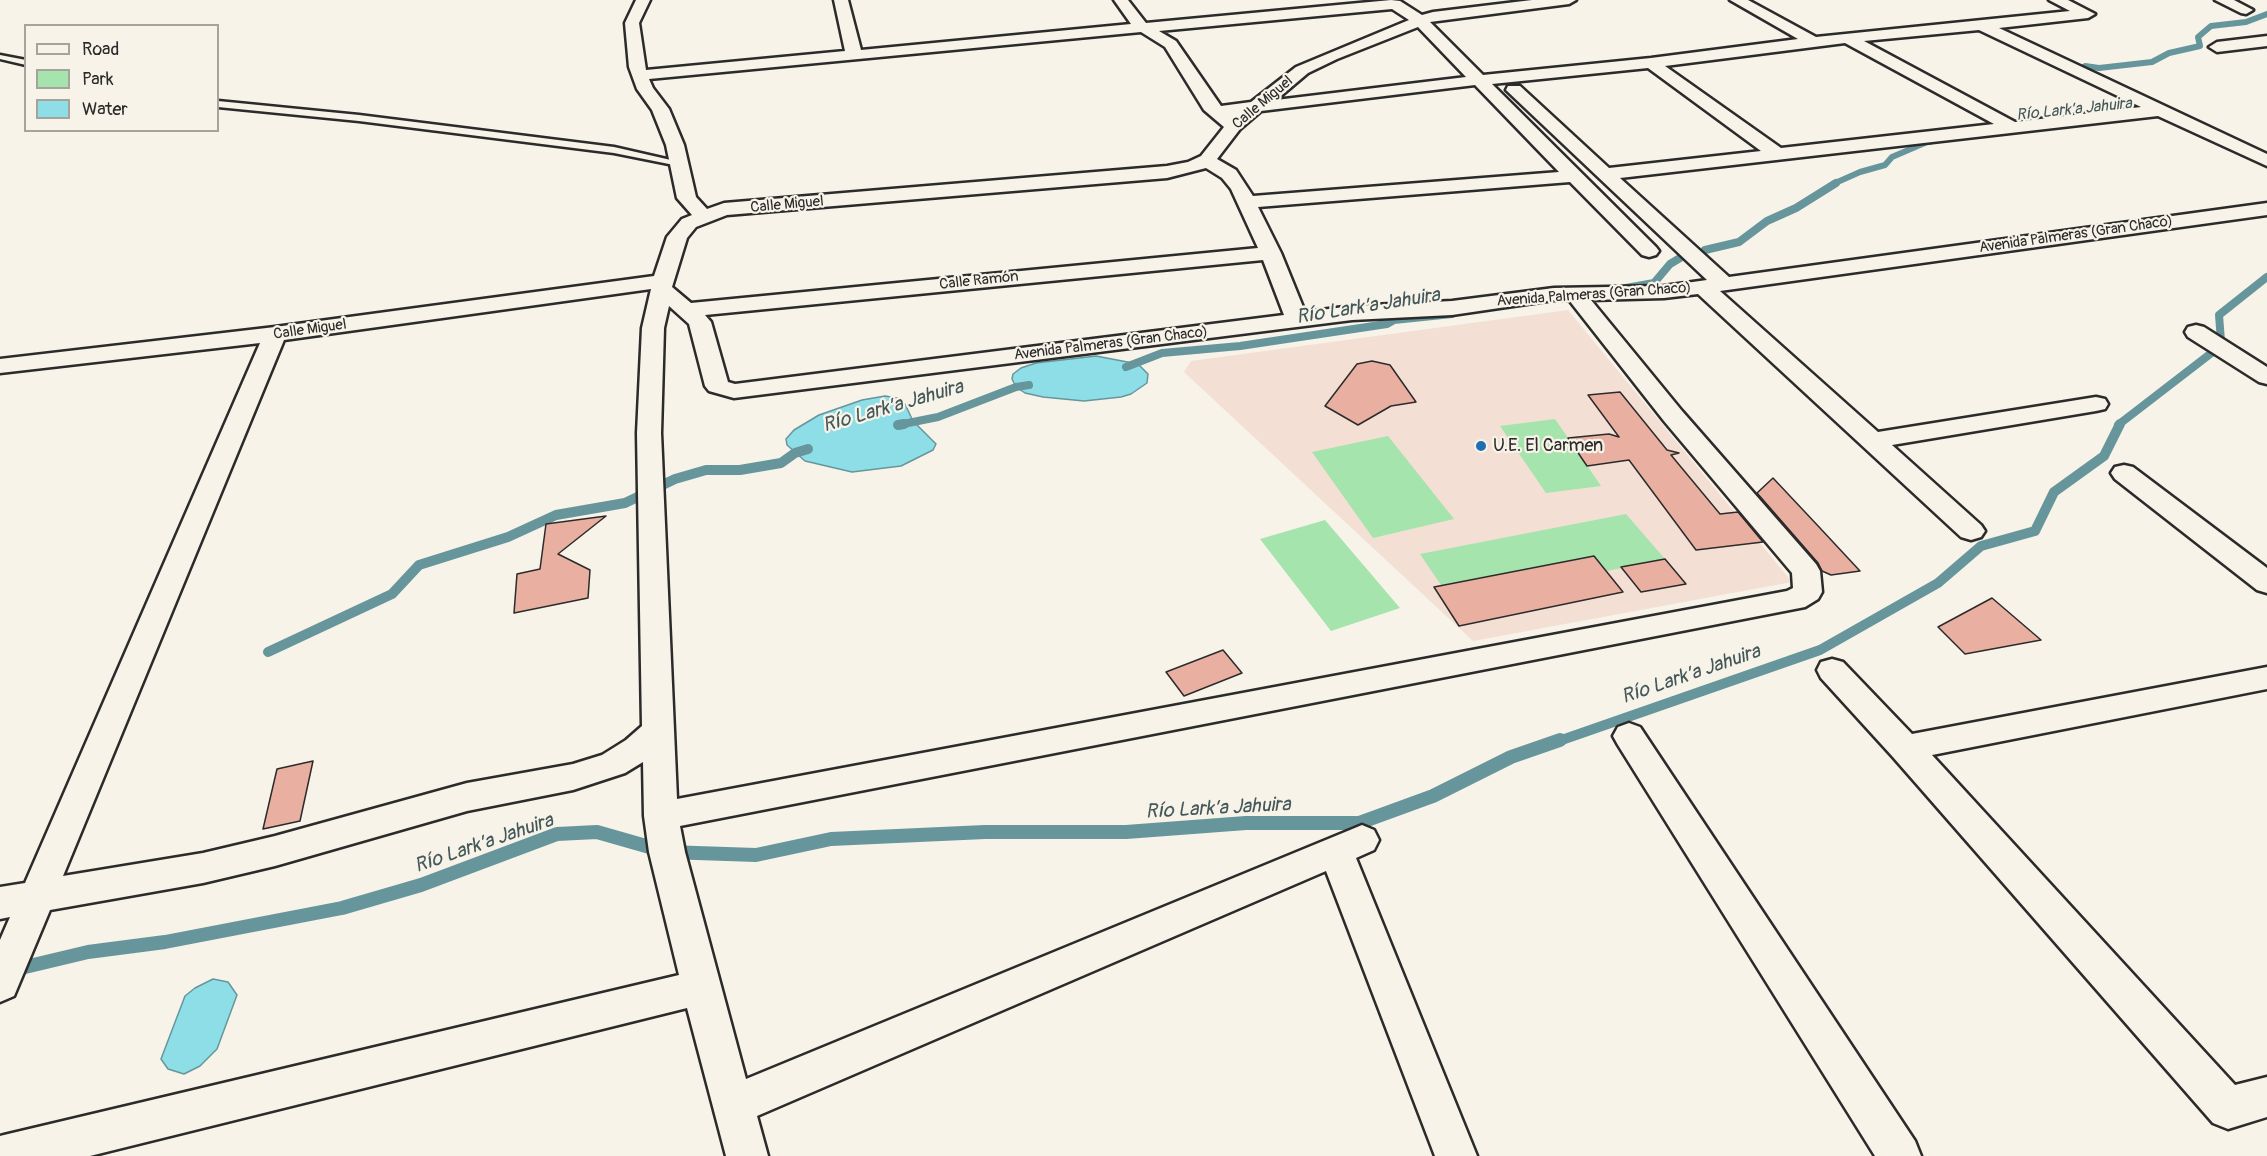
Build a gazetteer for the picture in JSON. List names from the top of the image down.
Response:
{
  "streets": {
    "street": ["Calle Miguel", "Avenida Palmeras (Gran Chaco)", "Calle Ramón"]
  },
  "crossings": [
    ["Calle Miguel", "Avenida Palmeras (Gran Chaco)"],
    ["Avenida Palmeras (Gran Chaco)", "Calle Ramón"]
  ],
  "water": ["Río Lark’a Jahuira"],
  "places": ["U.E. El Carmen"],
  "legend": ["Road", "Park", "Water"]
}
